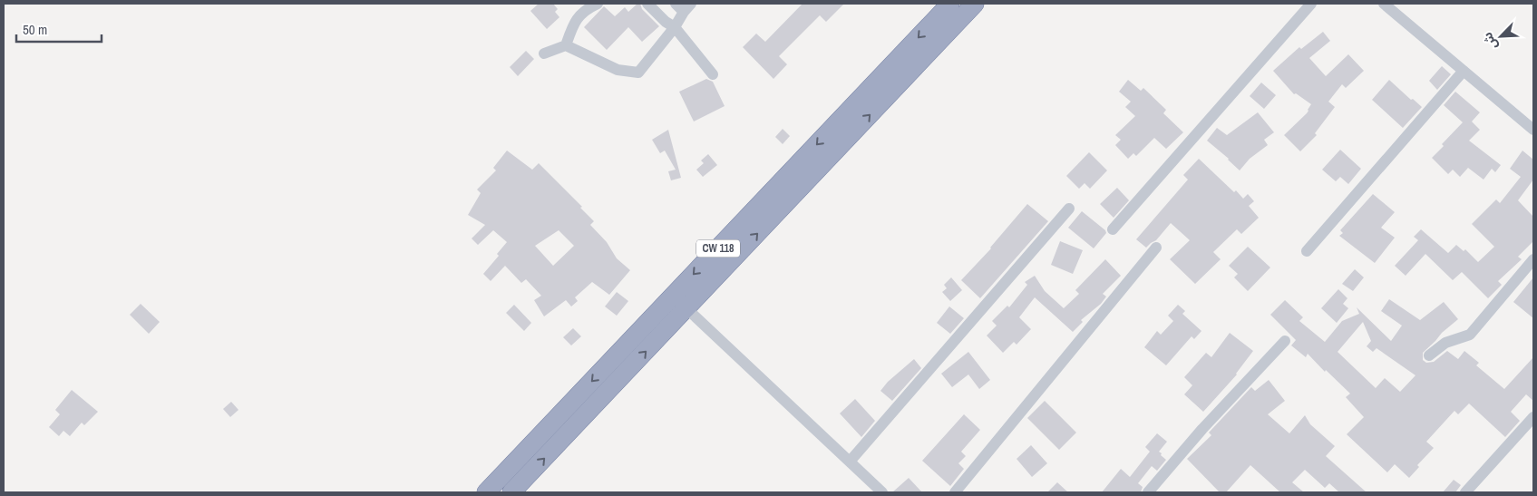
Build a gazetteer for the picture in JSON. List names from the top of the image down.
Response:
{
  "streets": {
    "highway": ["CW 118"]
  },
  "scale_bar": "50 m",
  "north": "bottom left"
}
